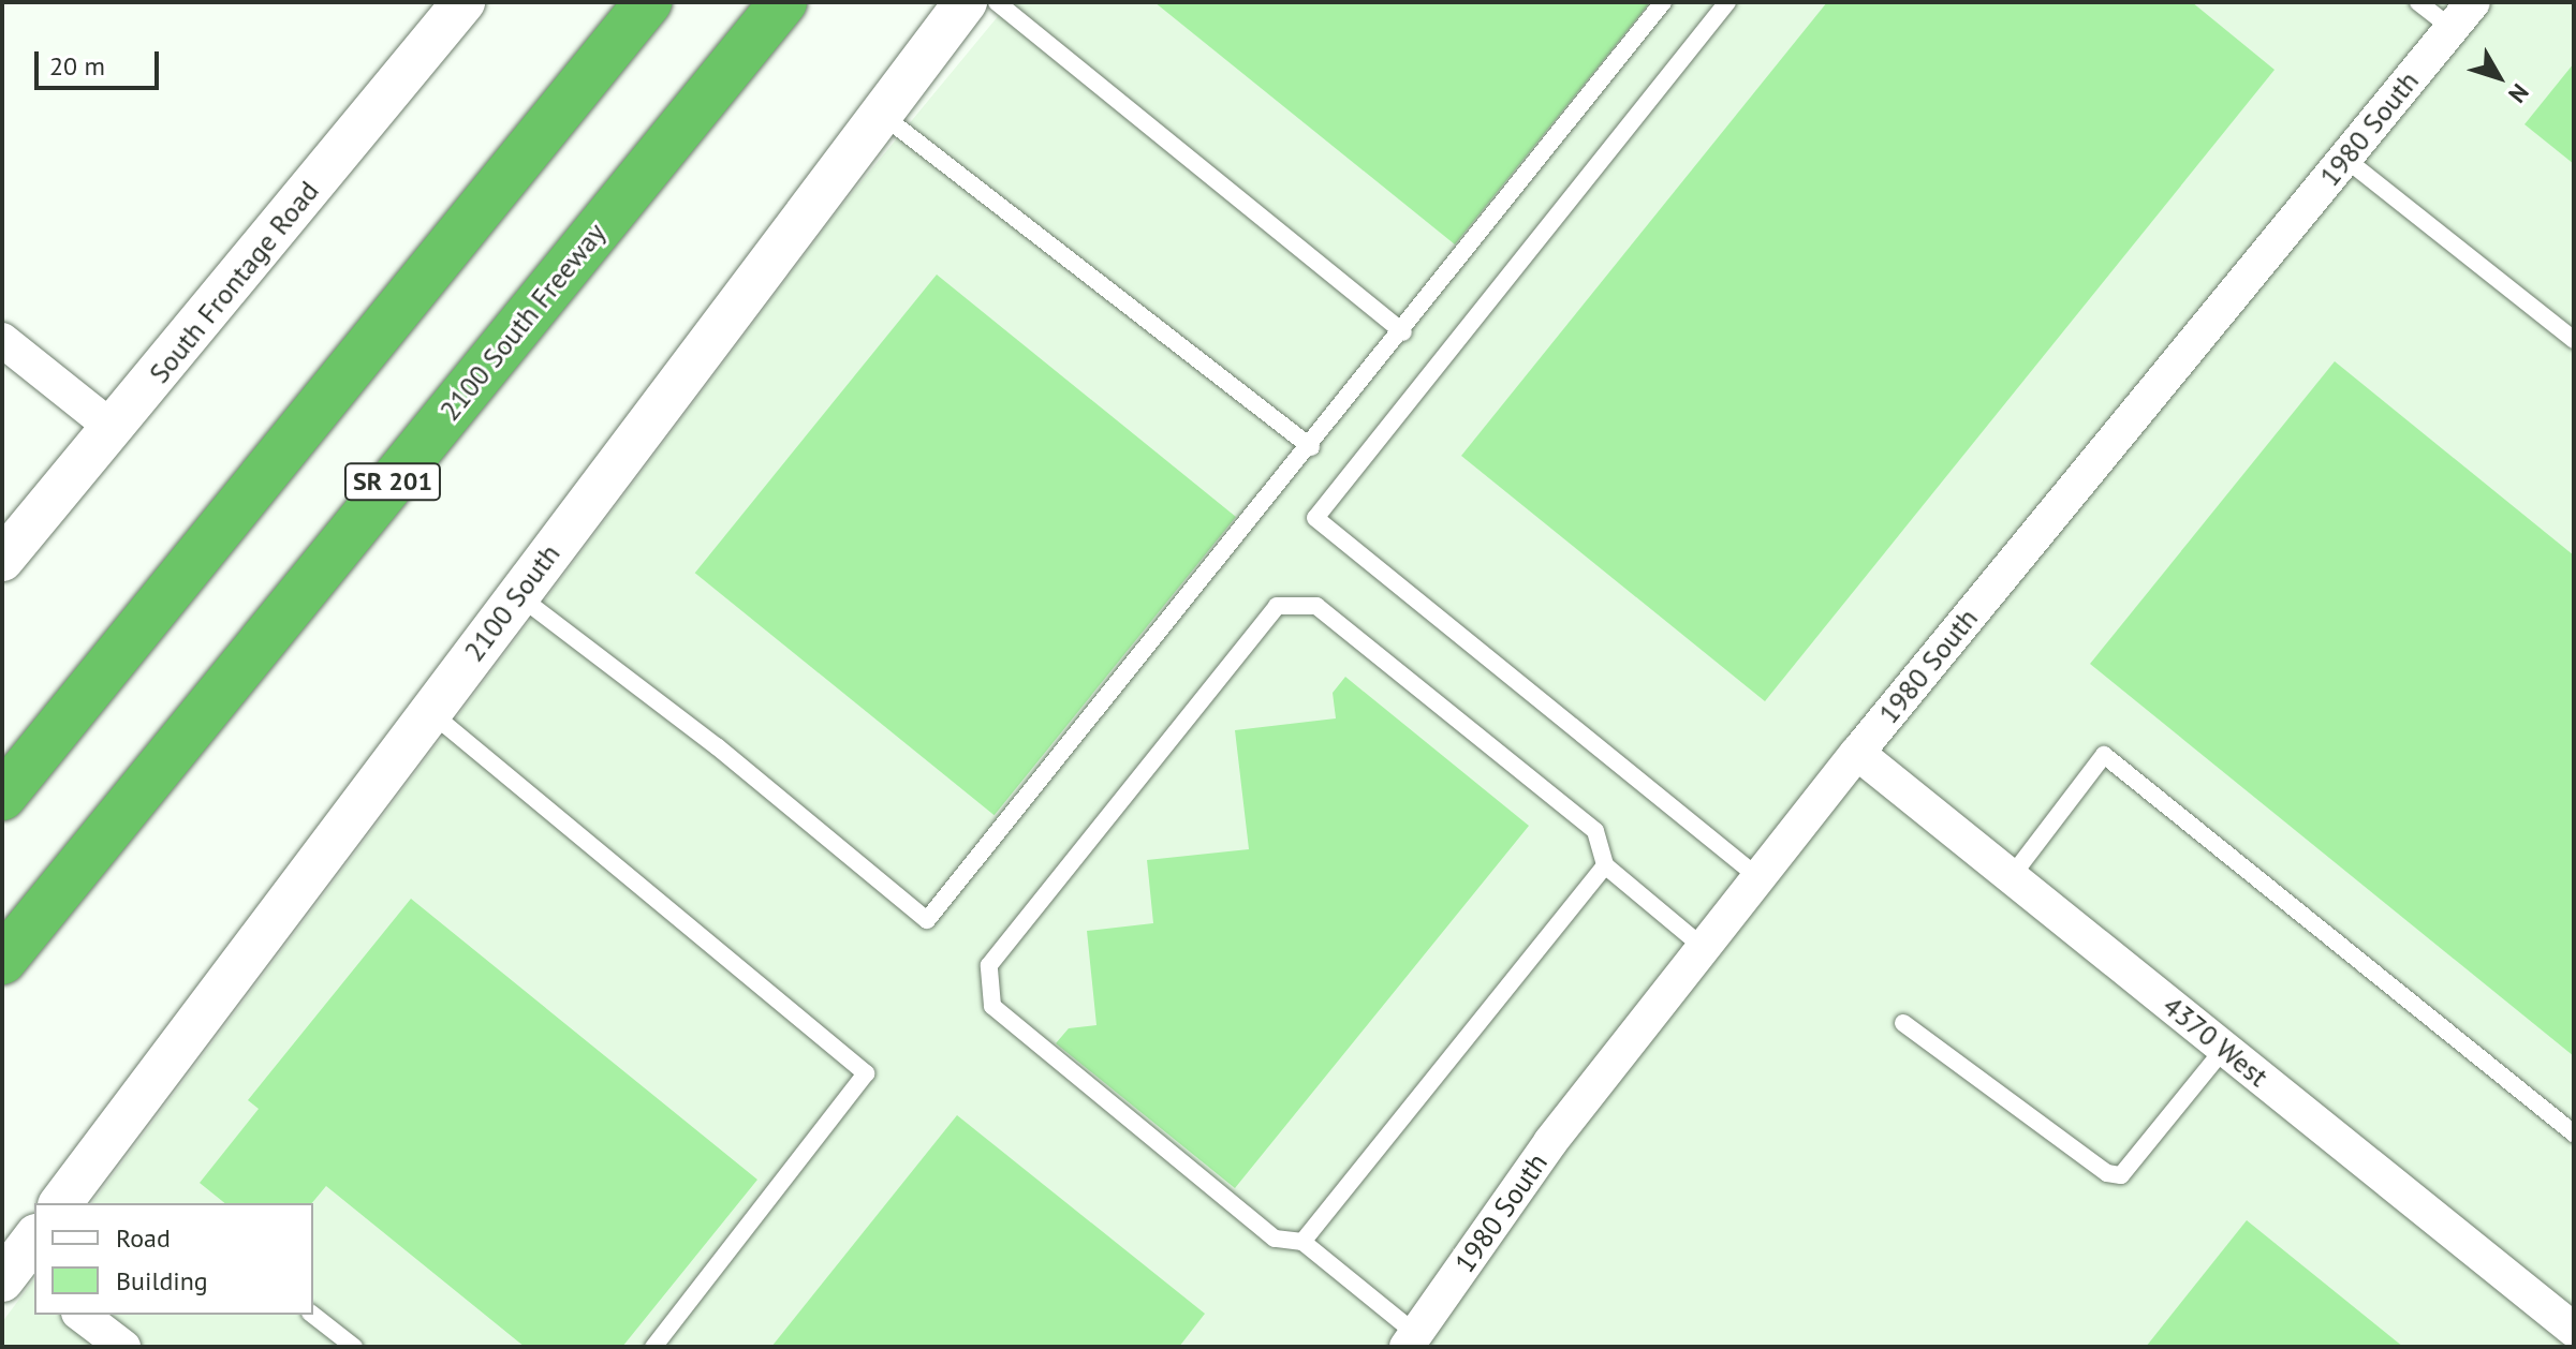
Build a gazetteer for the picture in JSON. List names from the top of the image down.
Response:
{
  "streets": {
    "highway": ["2100 South Freeway", "SR 201"],
    "street": [
      "1980 South",
      "South Frontage Road",
      "2100 South",
      "4370 West"
    ]
  },
  "crossings": [
    ["1980 South", "4370 West"]
  ],
  "legend": ["Road", "Building"],
  "scale_bar": "20 m",
  "north": "bottom right"
}
